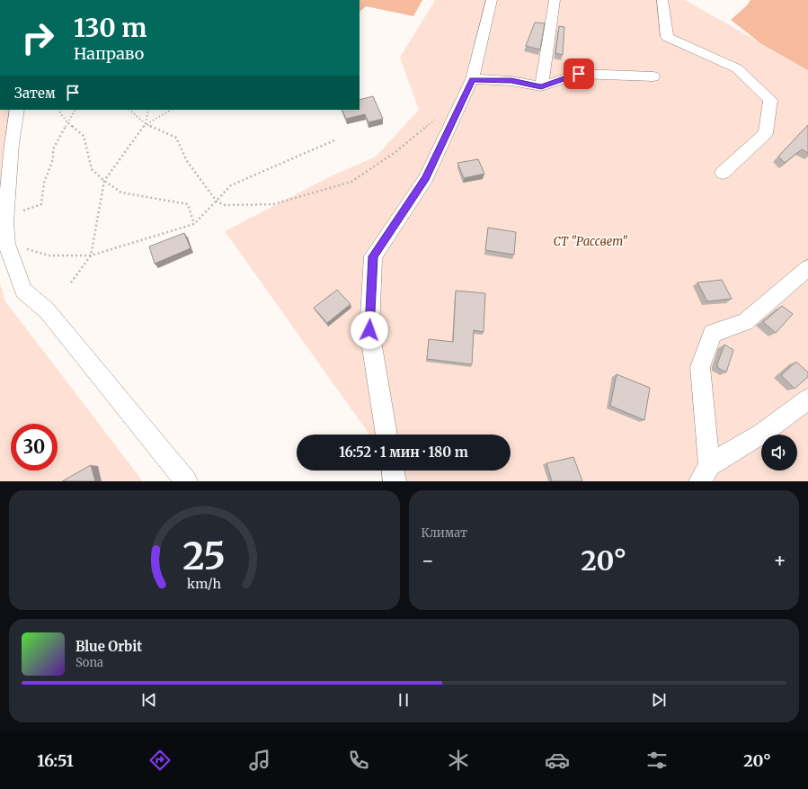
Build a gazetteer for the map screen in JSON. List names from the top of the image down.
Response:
{
  "parks": ["СТ \"Рассвет\""],
  "page": {
    "turn": ["130 m", "Направо"],
    "then": "Затем",
    "limit": "30",
    "trip": "16:52 · 1 мин · 180 m",
    "tile": "Климат",
    "heat": ["−", "20°", "+"],
    "song": ["Blue Orbit", "Sona"],
    "tabs": ["16:51", "20°"],
    "gauge": ["25", "km/h"]
  }
}
